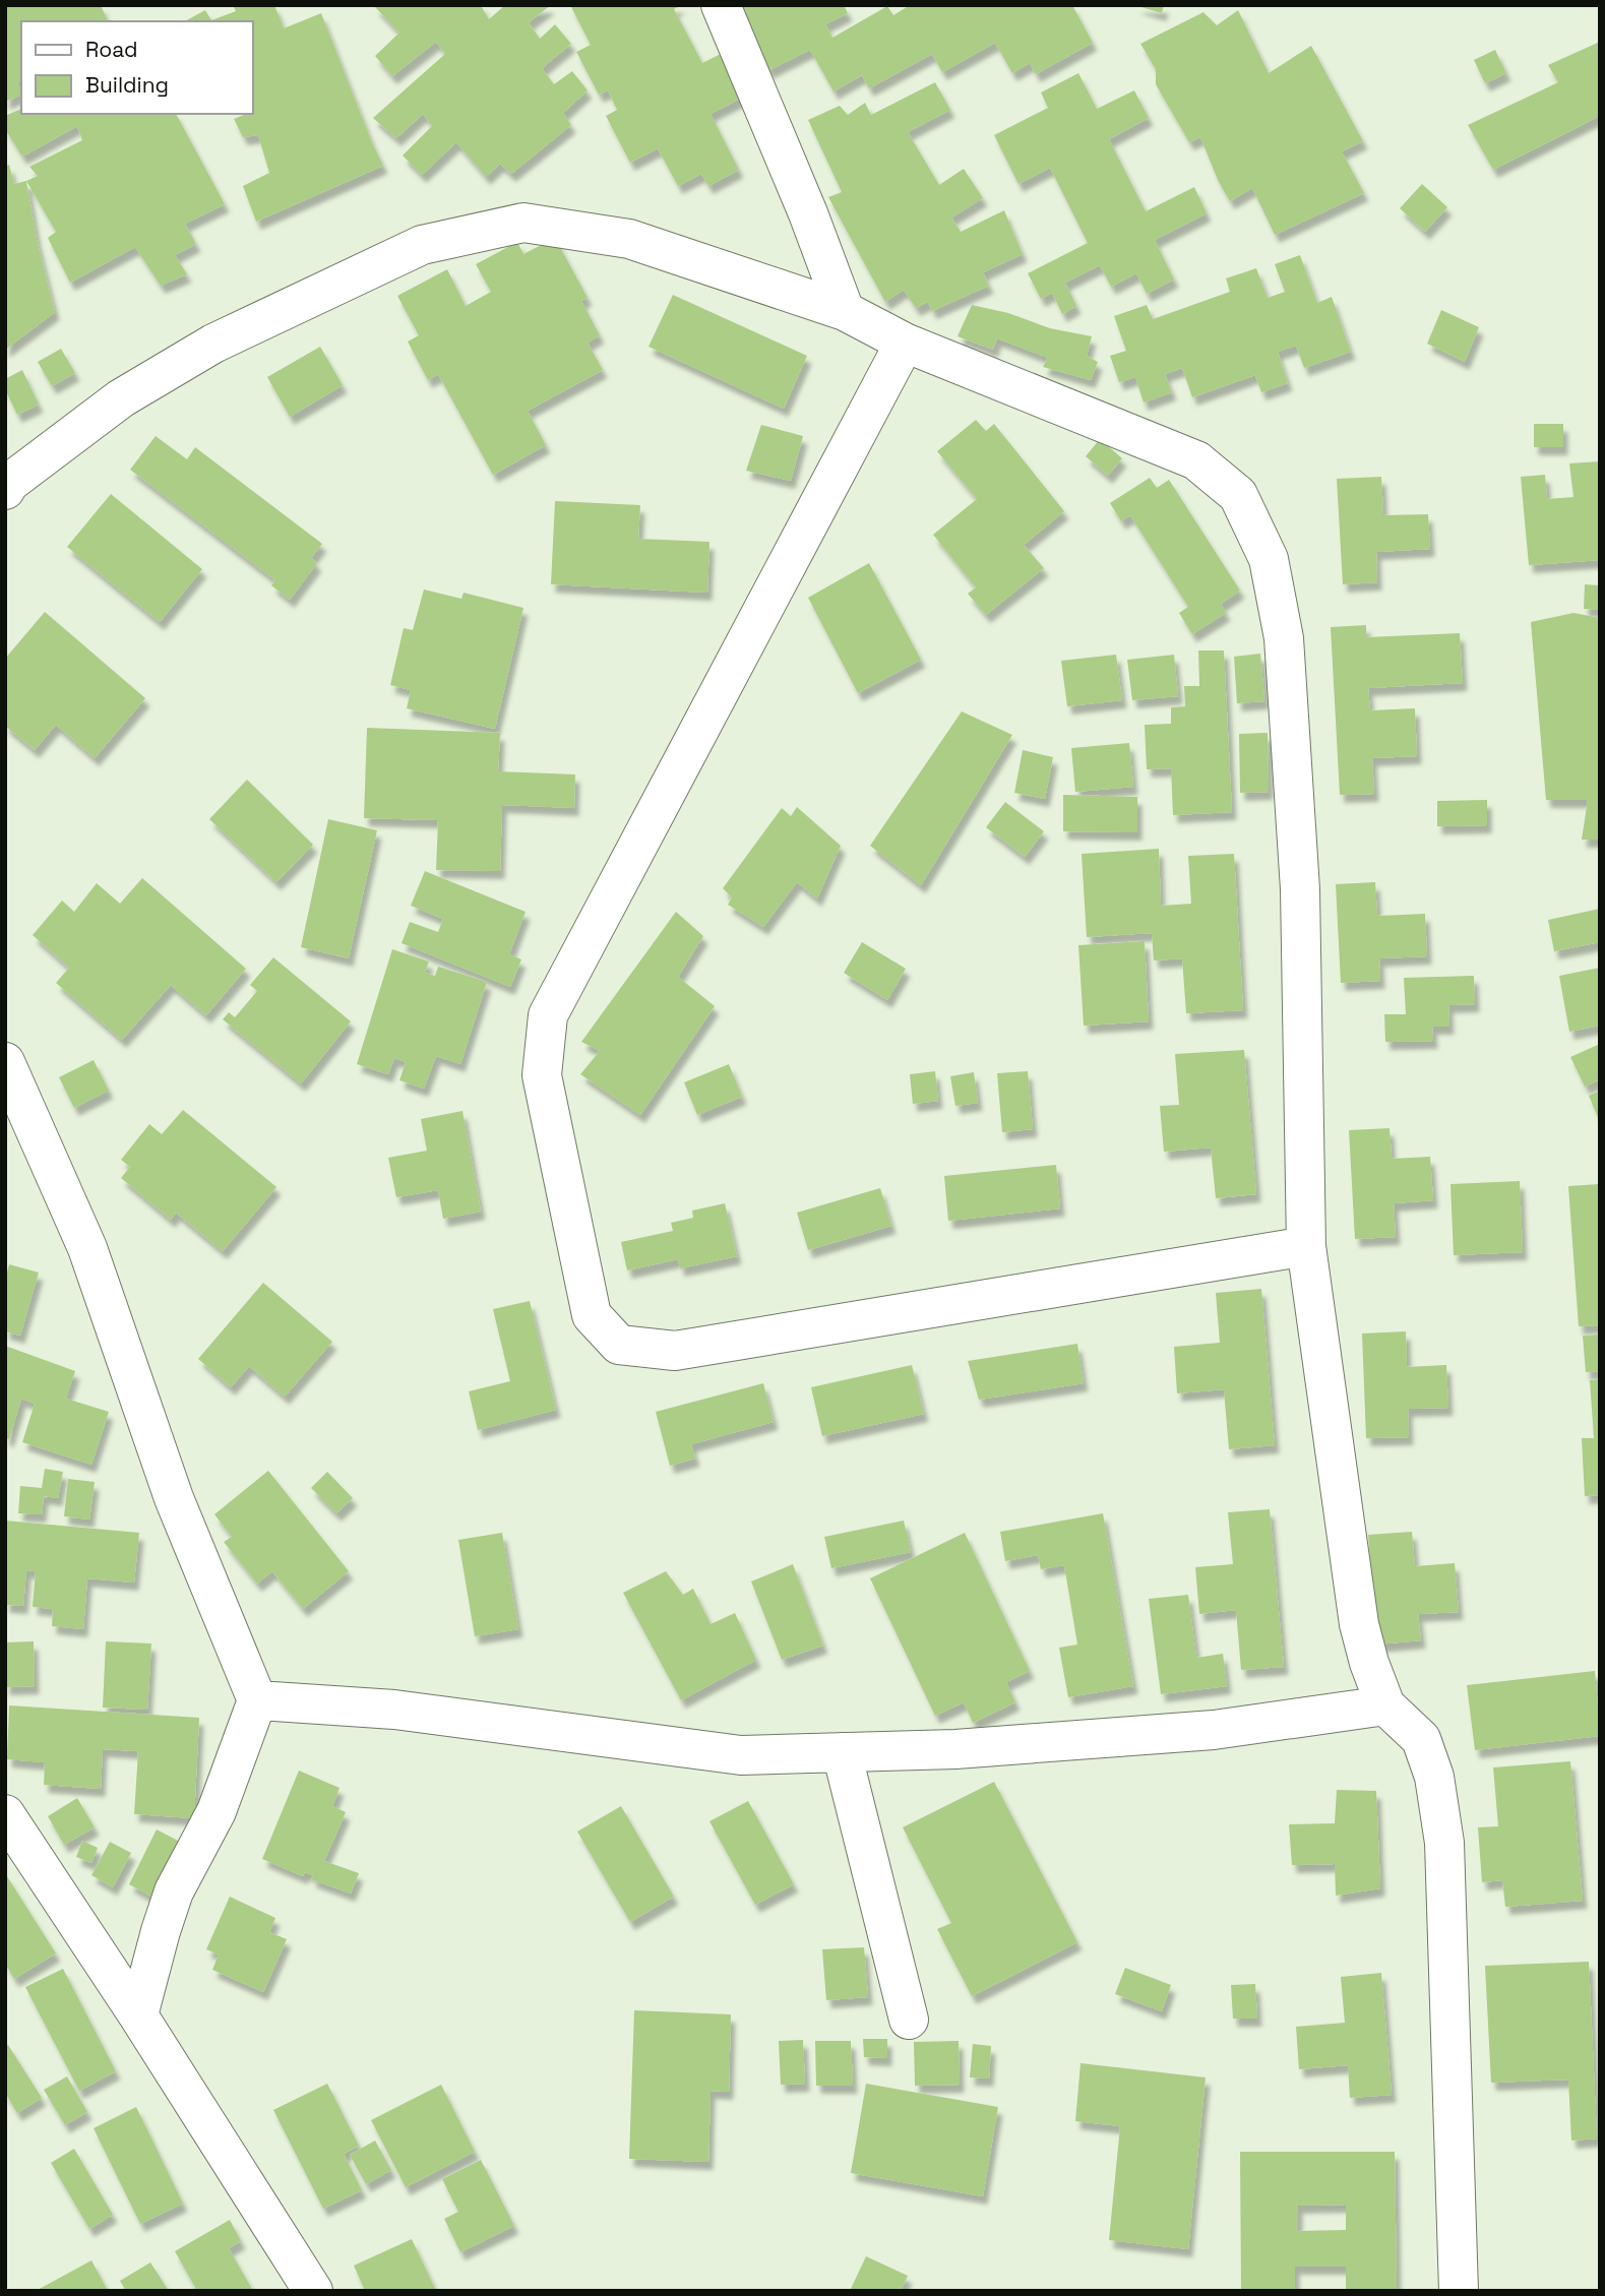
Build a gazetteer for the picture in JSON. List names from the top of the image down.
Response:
{
  "legend": ["Road", "Building"]
}
